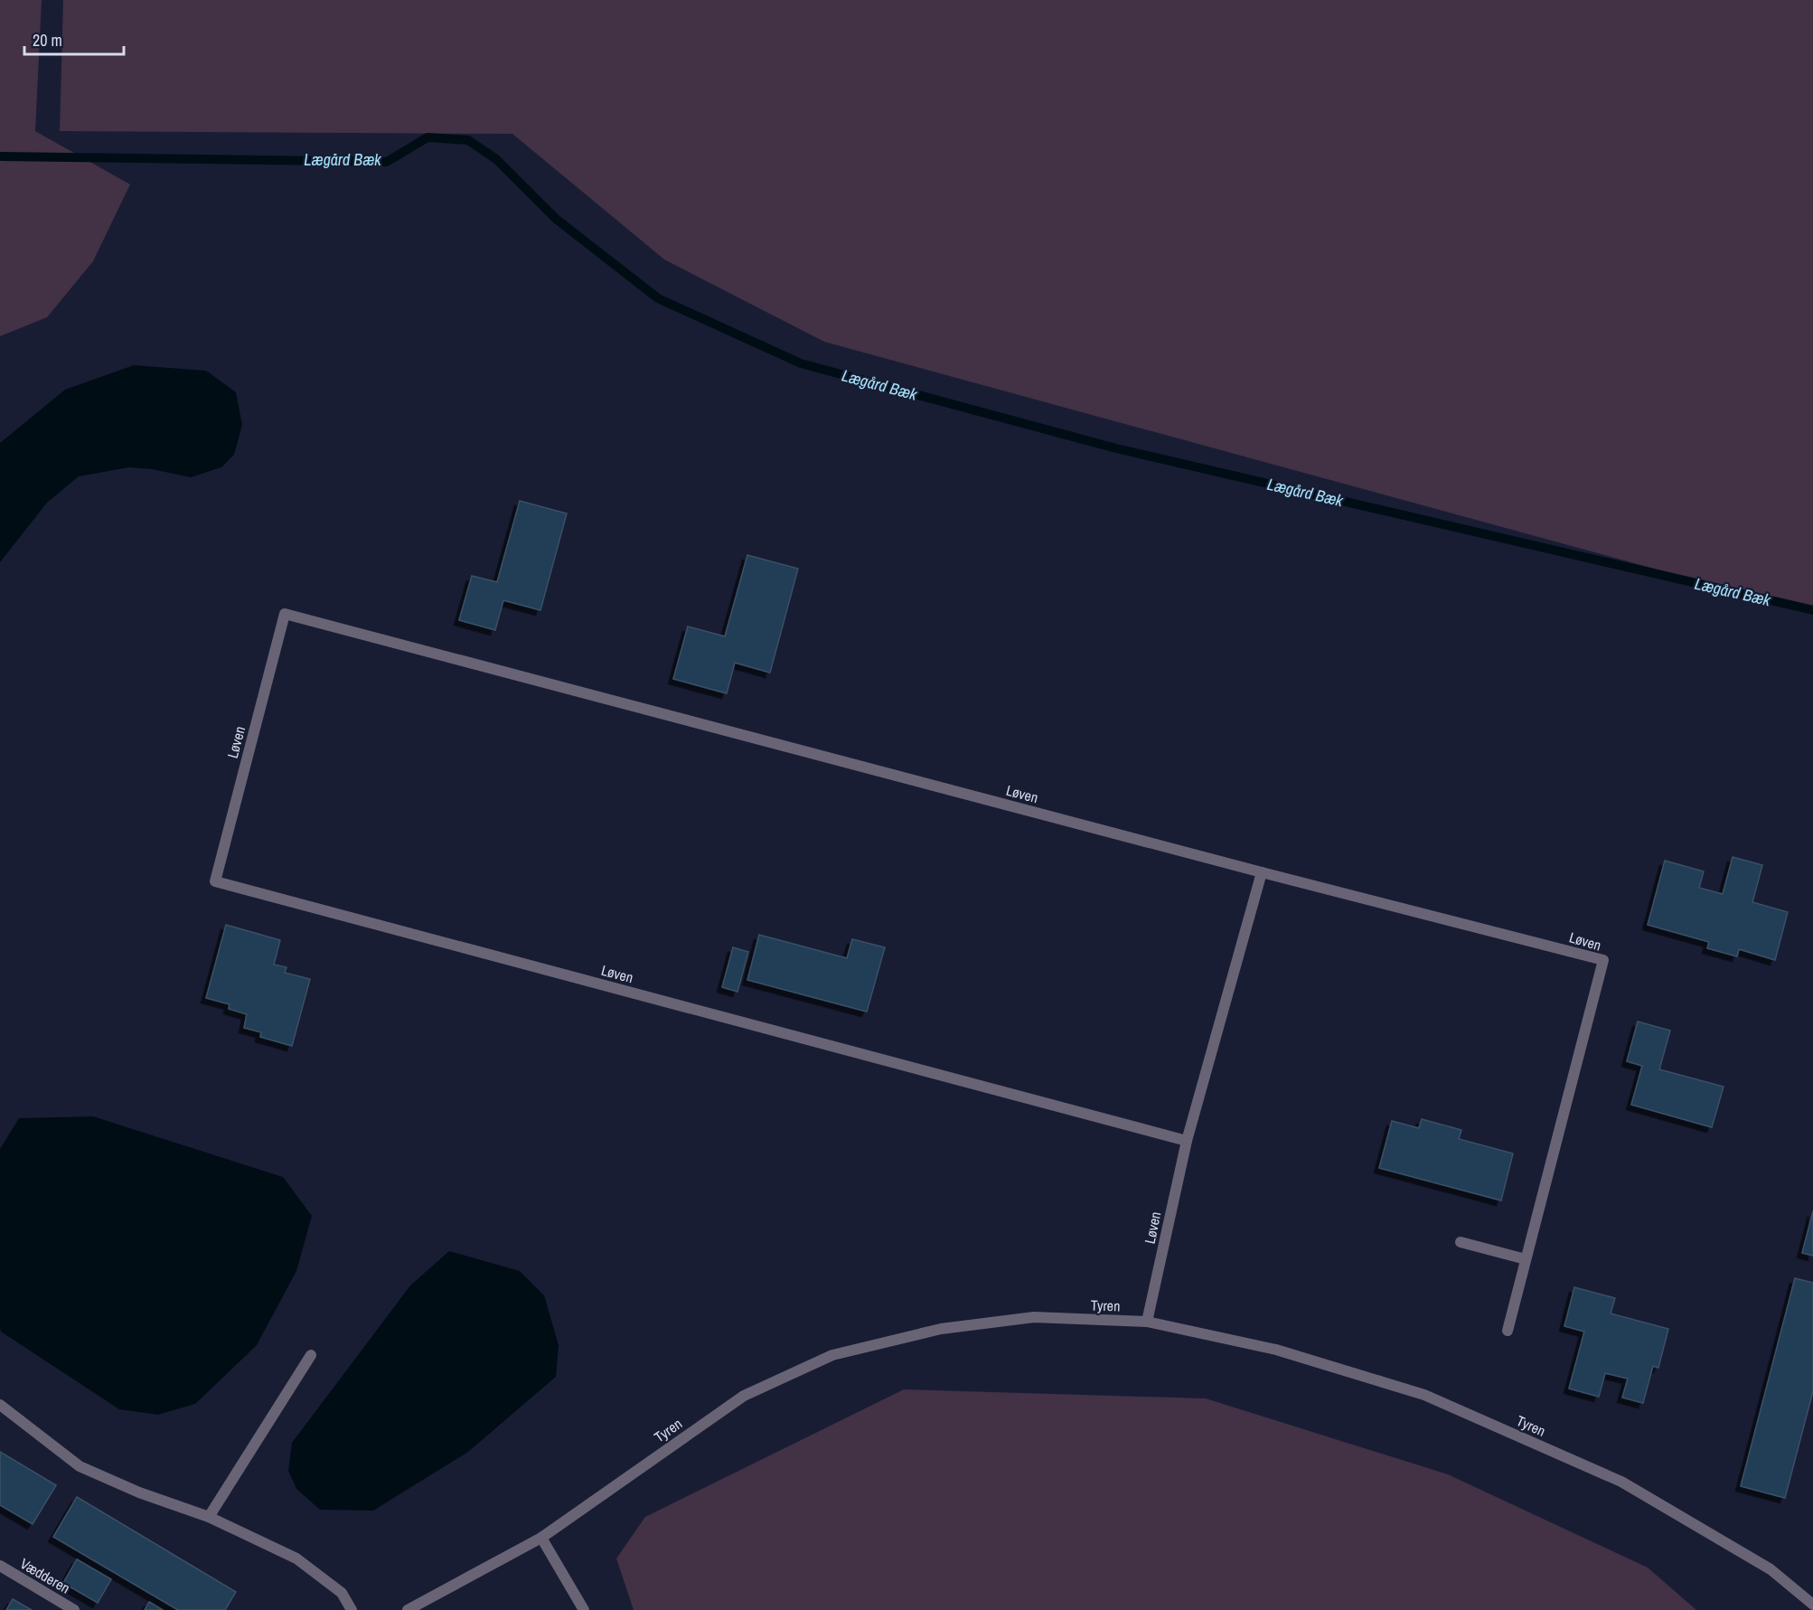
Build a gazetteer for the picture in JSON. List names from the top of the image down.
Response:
{
  "streets": {
    "street": ["Løven", "Tyren", "Vædderen"]
  },
  "crossings": [
    ["Løven", "Tyren"]
  ],
  "water": ["Lægård Bæk"],
  "scale_bar": "20 m"
}
